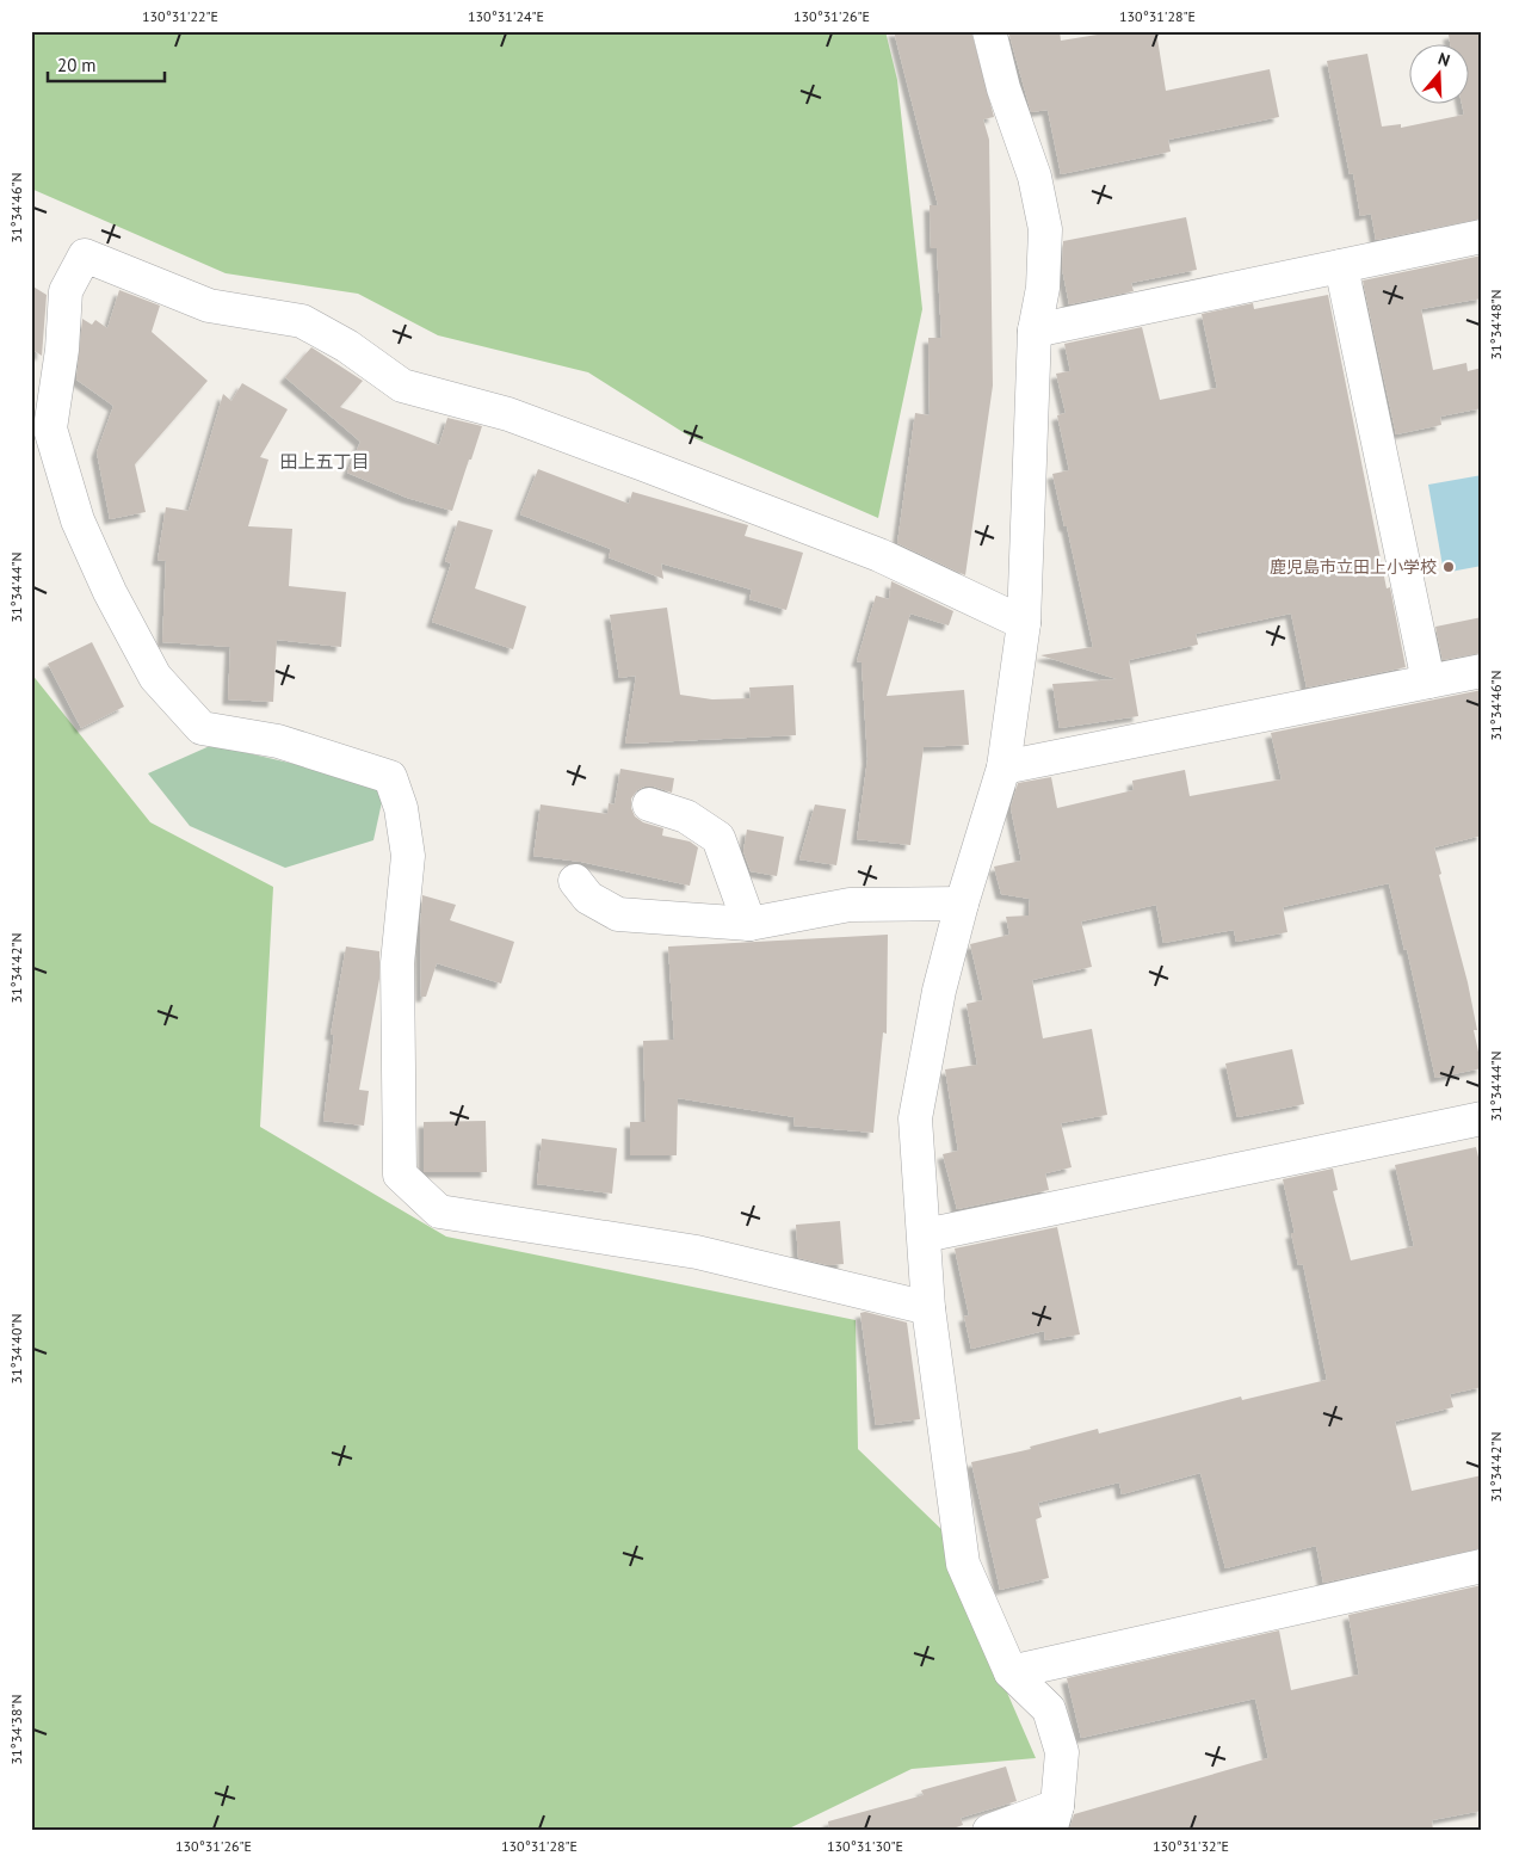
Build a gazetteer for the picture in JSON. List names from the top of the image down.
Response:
{
  "districts": ["田上五丁目"],
  "places": ["鹿児島市立田上小学校"],
  "scale_bar": "20 m",
  "north": "top",
  "coordinates": [
    "130°31'22\"E",
    "130°31'24\"E",
    "130°31'26\"E",
    "130°31'28\"E",
    "31°34'46\"N",
    "31°34'48\"N",
    "31°34'44\"N",
    "31°34'42\"N",
    "31°34'40\"N",
    "31°34'38\"N",
    "130°31'30\"E",
    "130°31'32\"E"
  ]
}
